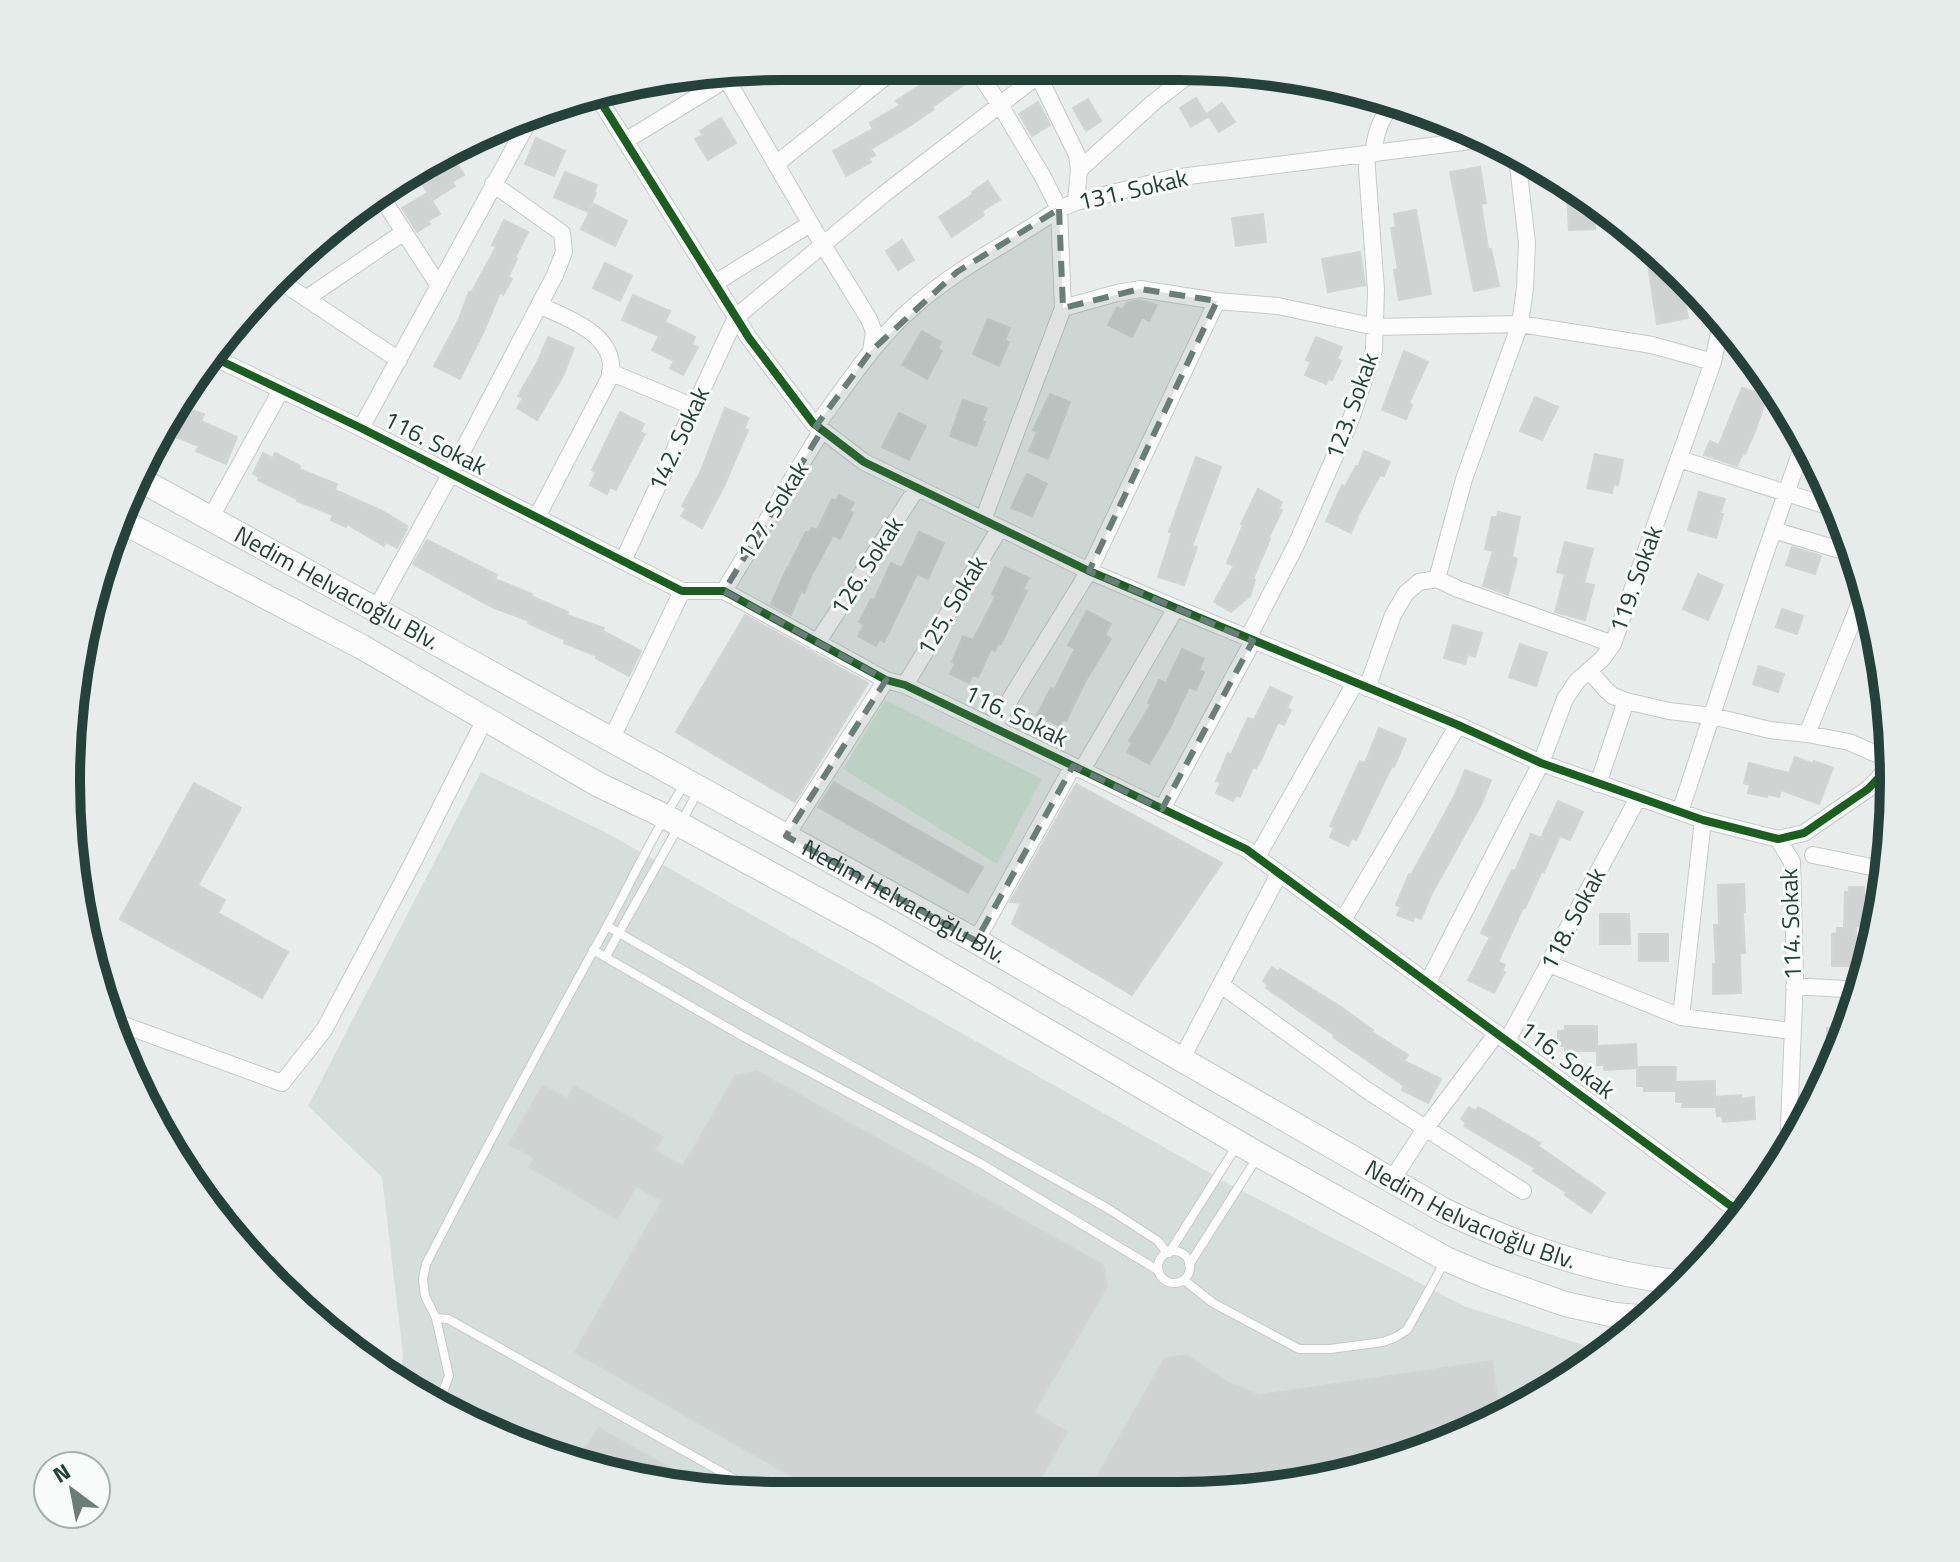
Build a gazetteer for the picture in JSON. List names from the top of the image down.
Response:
{
  "streets": {
    "main road": ["Nedim Helvacıoğlu Blv."],
    "street": [
      "131. Sokak",
      "123. Sokak",
      "142. Sokak",
      "116. Sokak",
      "127. Sokak",
      "126. Sokak",
      "119. Sokak",
      "125. Sokak",
      "118. Sokak",
      "114. Sokak"
    ]
  },
  "crossings": [
    ["131. Sokak", "123. Sokak"],
    ["131. Sokak", "127. Sokak"],
    ["123. Sokak", "116. Sokak"],
    ["142. Sokak", "116. Sokak"],
    ["116. Sokak", "127. Sokak"],
    ["116. Sokak", "126. Sokak"],
    ["116. Sokak", "119. Sokak"],
    ["116. Sokak", "125. Sokak"],
    ["116. Sokak", "118. Sokak"],
    ["Nedim Helvacıoğlu Blv.", "118. Sokak"]
  ],
  "north": "top left"
}
